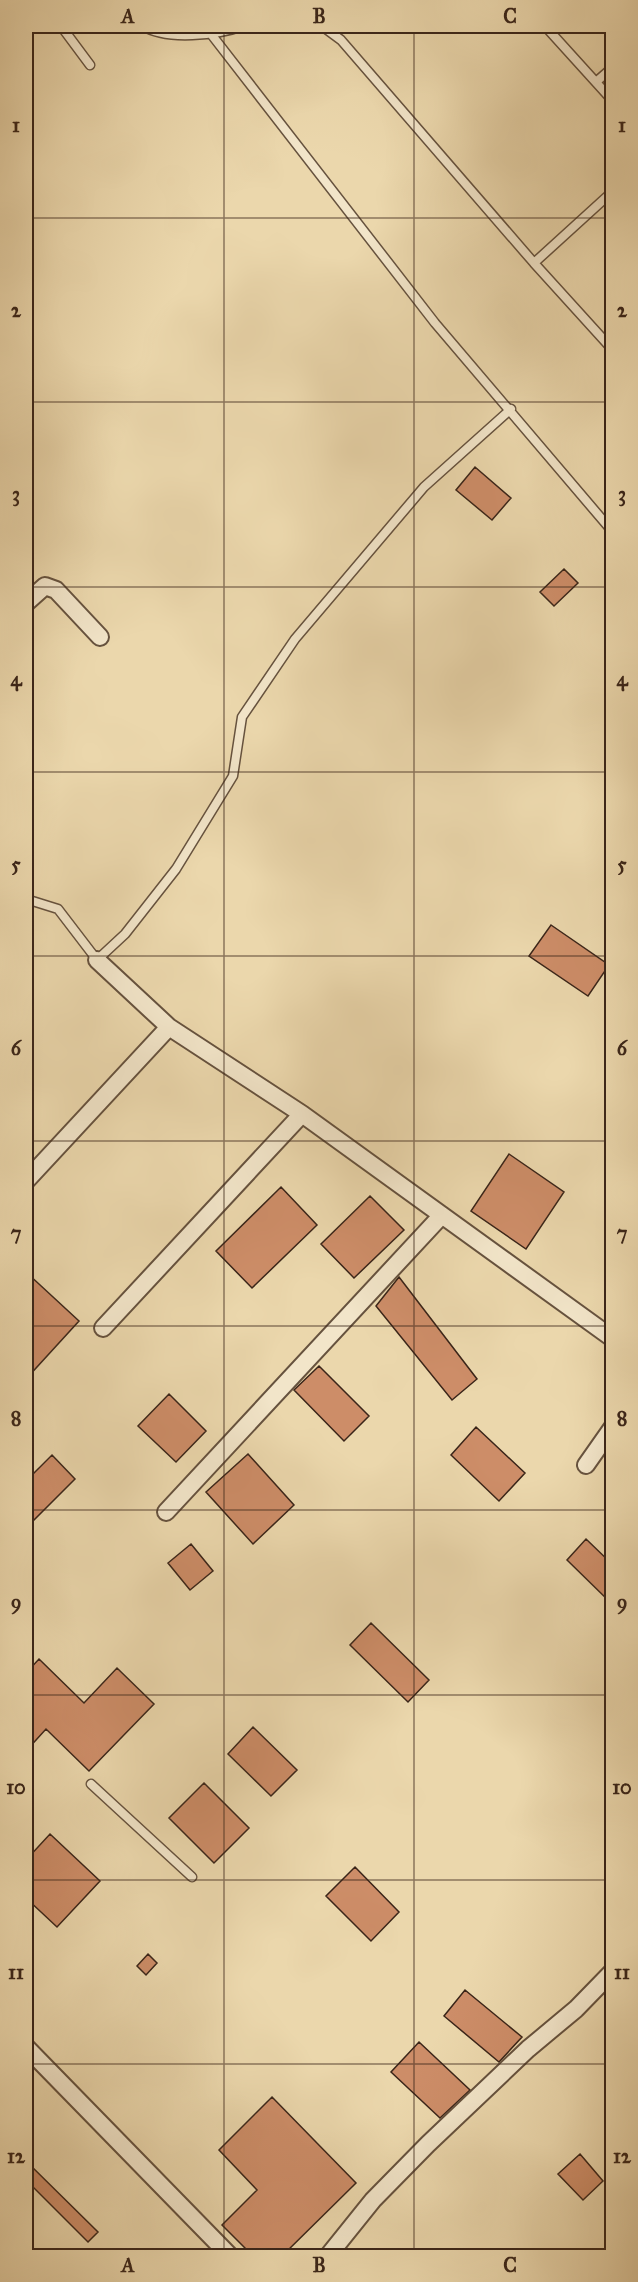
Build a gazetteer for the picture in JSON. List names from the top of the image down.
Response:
{
  "grid": {
    "columns": ["A", "B", "C"],
    "rows": [
      "1",
      "2",
      "3",
      "4",
      "5",
      "6",
      "7",
      "8",
      "9",
      "10",
      "11",
      "12"
    ]
  }
}
